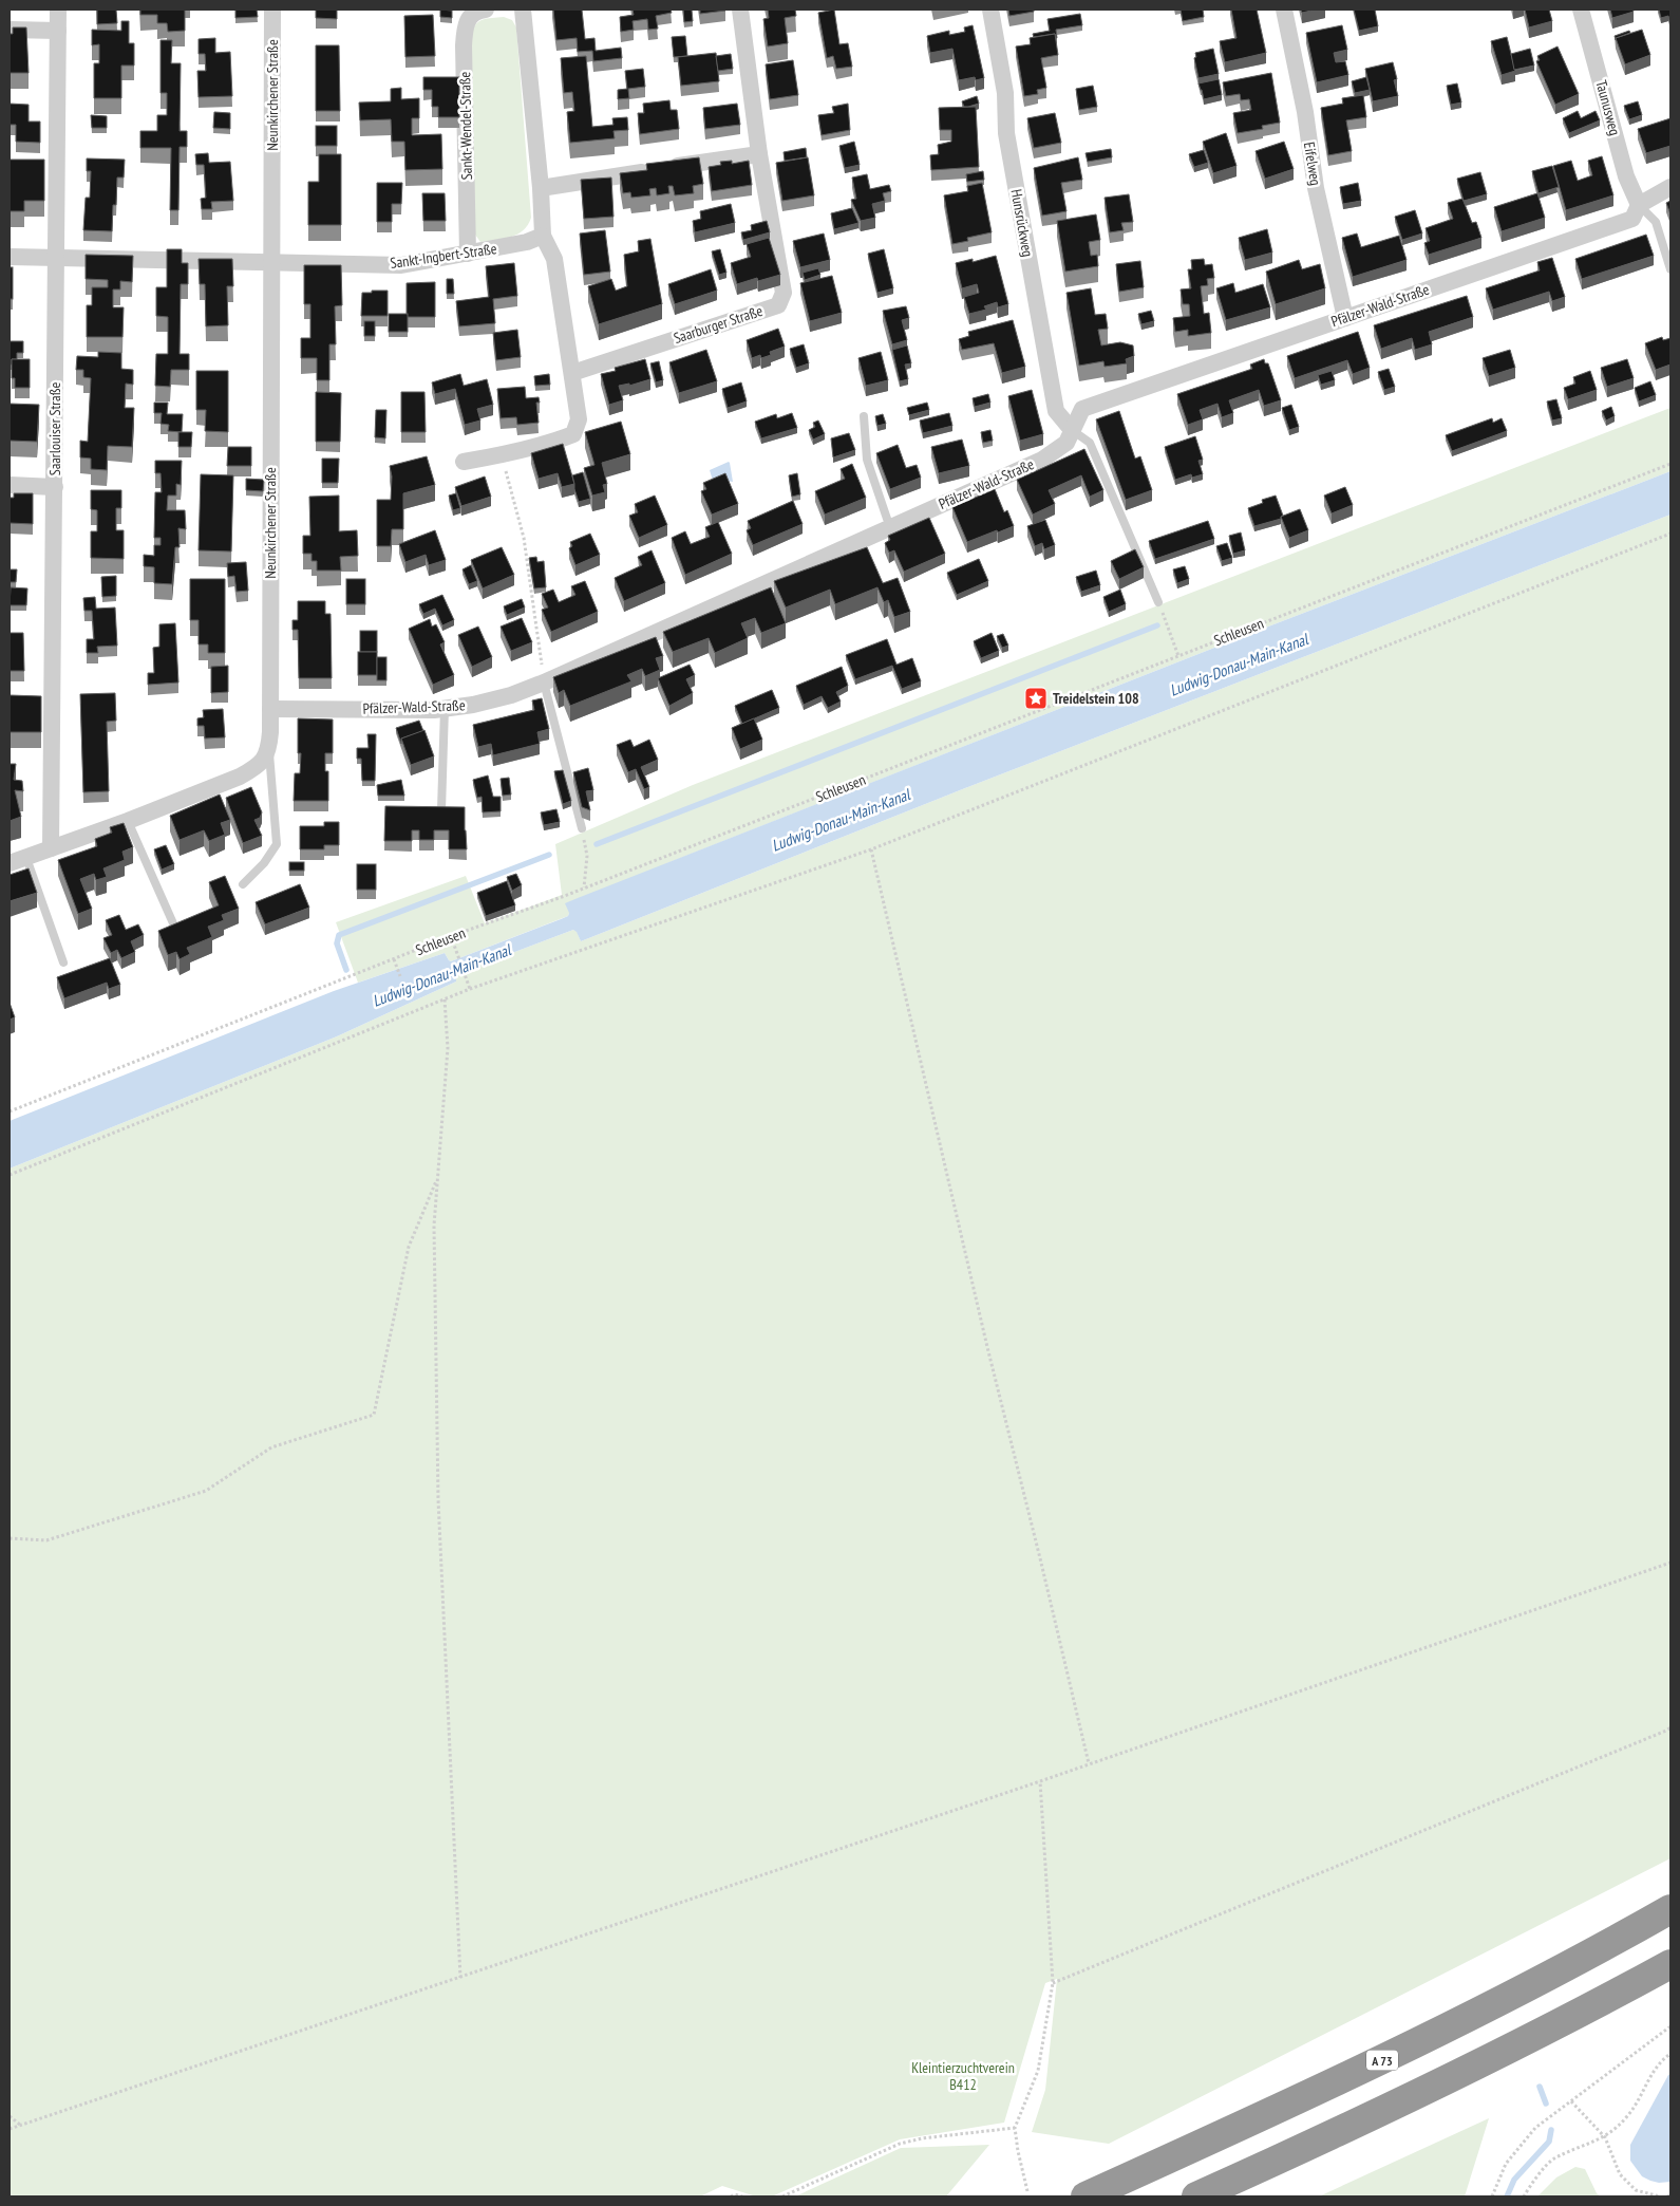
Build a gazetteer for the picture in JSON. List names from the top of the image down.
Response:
{
  "streets": {
    "highway": ["A 73"],
    "street": [
      "Neunkirchener Straße",
      "Taunusweg",
      "Sankt-Wendel-Straße",
      "Eifelweg",
      "Hunsrückweg",
      "Sankt-Ingbert-Straße",
      "Pfälzer-Wald-Straße",
      "Saarburger Straße",
      "Saarlouiser Straße"
    ],
    "path": ["Schleusen"]
  },
  "crossings": [
    ["Neunkirchener Straße", "Sankt-Ingbert-Straße"],
    ["Neunkirchener Straße", "Pfälzer-Wald-Straße"],
    ["Taunusweg", "Pfälzer-Wald-Straße"],
    ["Sankt-Wendel-Straße", "Sankt-Ingbert-Straße"],
    ["Eifelweg", "Pfälzer-Wald-Straße"],
    ["Hunsrückweg", "Pfälzer-Wald-Straße"],
    ["Sankt-Ingbert-Straße", "Saarlouiser Straße"]
  ],
  "water": ["Ludwig-Donau-Main-Kanal"],
  "parks": ["Kleintierzuchtverein B412"],
  "places": {
    "place": ["Treidelstein 108"]
  }
}
